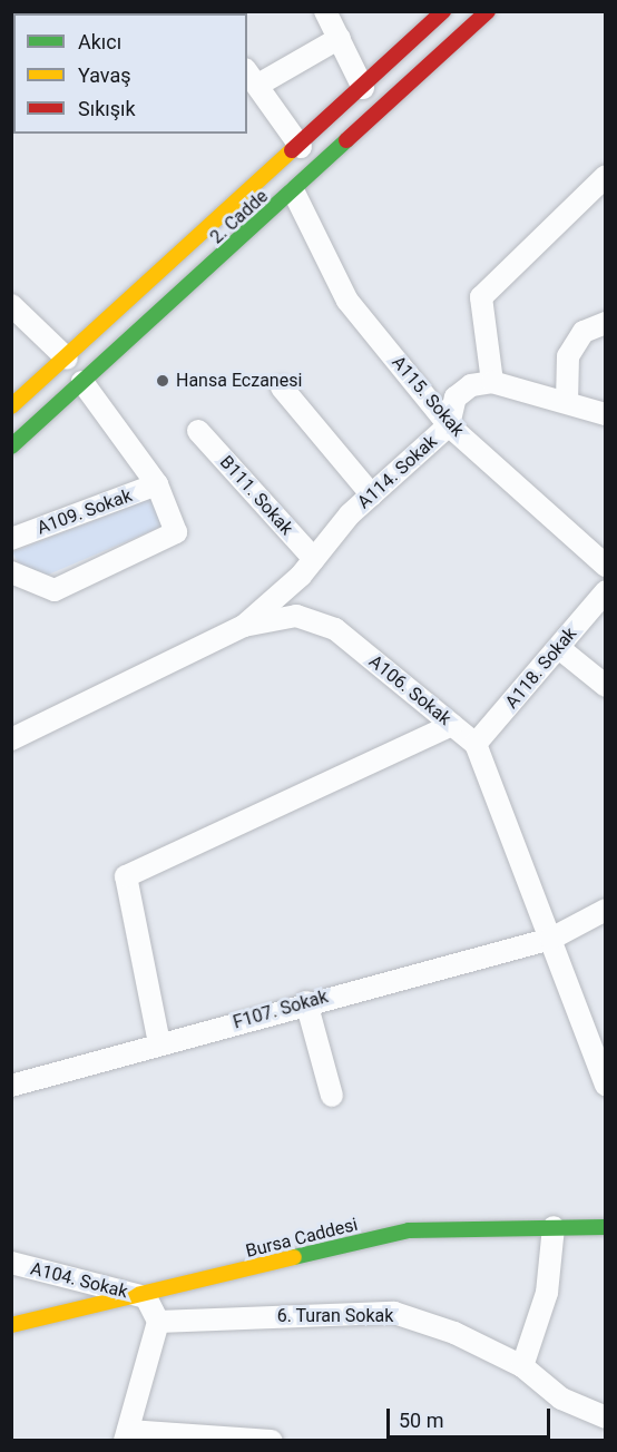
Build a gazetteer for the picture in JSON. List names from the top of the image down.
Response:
{
  "streets": {
    "main road": ["2. Cadde", "Bursa Caddesi"],
    "street": [
      "A115. Sokak",
      "A114. Sokak",
      "B111. Sokak",
      "A109. Sokak",
      "A118. Sokak",
      "A106. Sokak",
      "F107. Sokak",
      "A104. Sokak",
      "6. Turan Sokak"
    ]
  },
  "crossings": [
    ["2. Cadde", "A115. Sokak"],
    ["A115. Sokak", "A114. Sokak"],
    ["A114. Sokak", "B111. Sokak"],
    ["A114. Sokak", "A106. Sokak"],
    ["A118. Sokak", "A106. Sokak"],
    ["A106. Sokak", "F107. Sokak"],
    ["Bursa Caddesi", "A104. Sokak"]
  ],
  "places": ["Hansa Eczanesi"],
  "legend": ["Akıcı", "Yavaş", "Sıkışık"],
  "scale_bar": "50 m"
}
